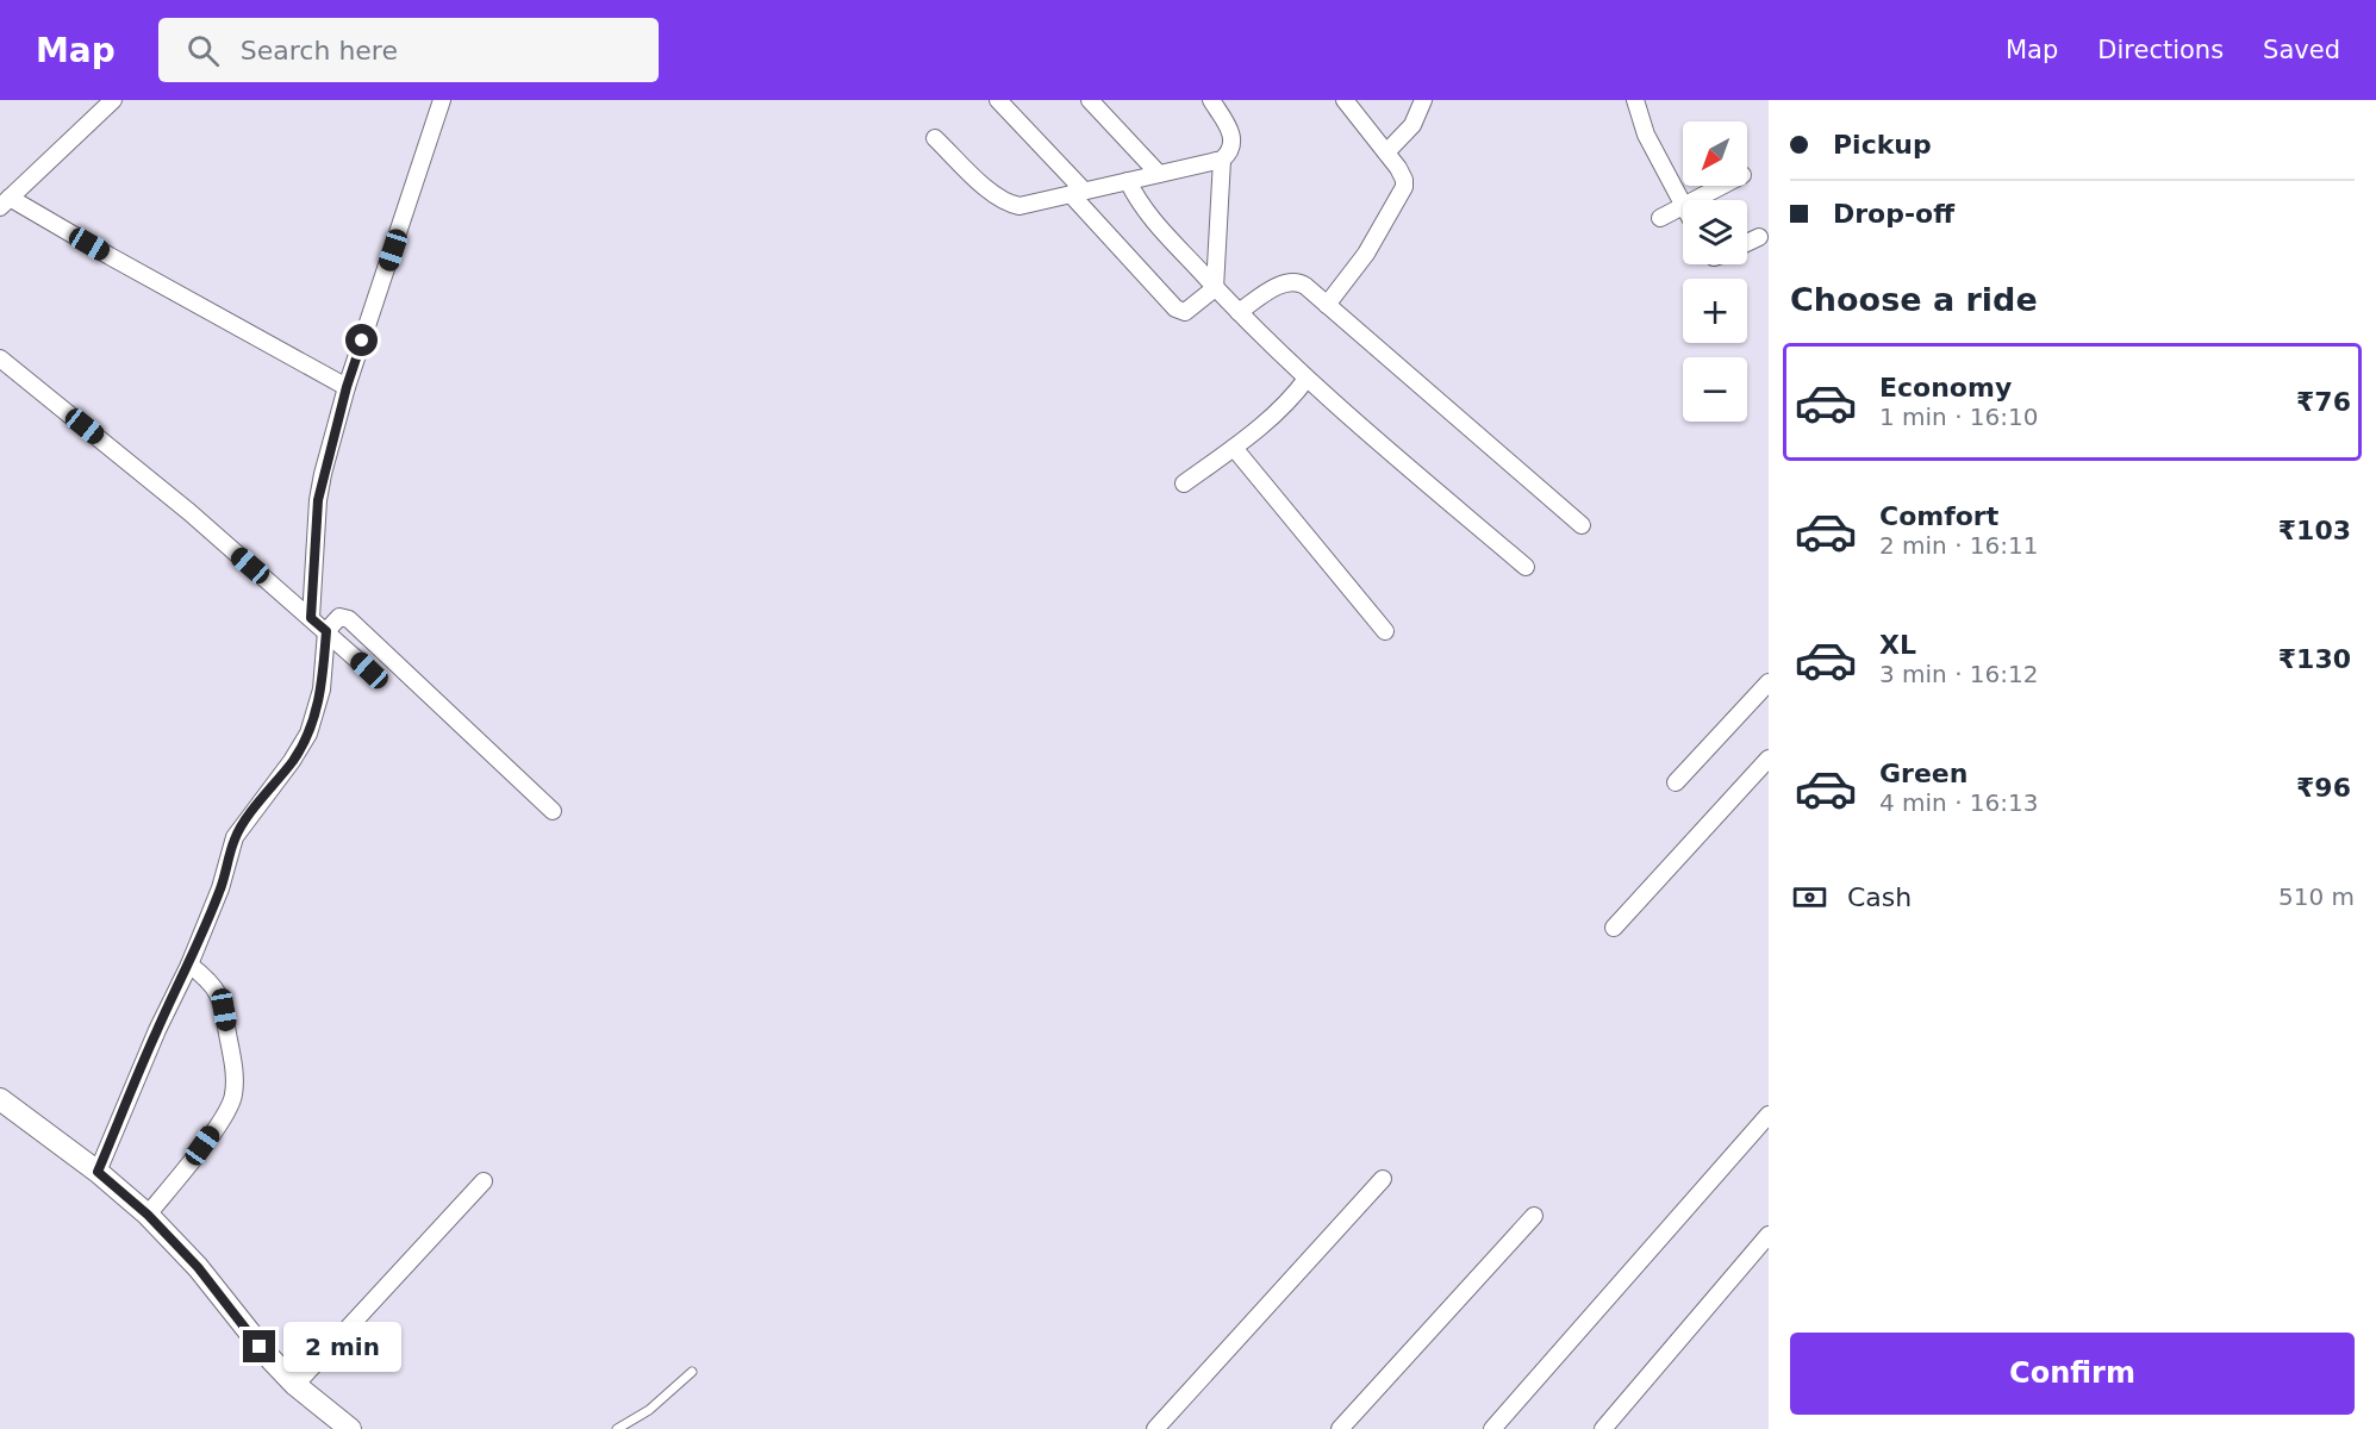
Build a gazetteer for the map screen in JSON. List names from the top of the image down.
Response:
{
  "north": "bottom left",
  "page": {
    "header": "Map",
    "search": "Search here",
    "nav": ["Map", "Directions", "Saved"],
    "banner": ["Pickup", "Drop-off"],
    "map_buttons": ["+", "−"],
    "heading": "Choose a ride",
    "list": [
      {
        "name": "Economy",
        "note": "1 min · 16:10",
        "value": "₹76"
      },
      {
        "name": "Comfort",
        "note": "2 min · 16:11",
        "value": "₹103"
      },
      {
        "name": "XL",
        "note": "3 min · 16:12",
        "value": "₹130"
      },
      {
        "name": "Green",
        "note": "4 min · 16:13",
        "value": "₹96"
      }
    ],
    "pay": ["Cash", "510 m"],
    "buttons": "Confirm",
    "bubble": "2 min"
  }
}
